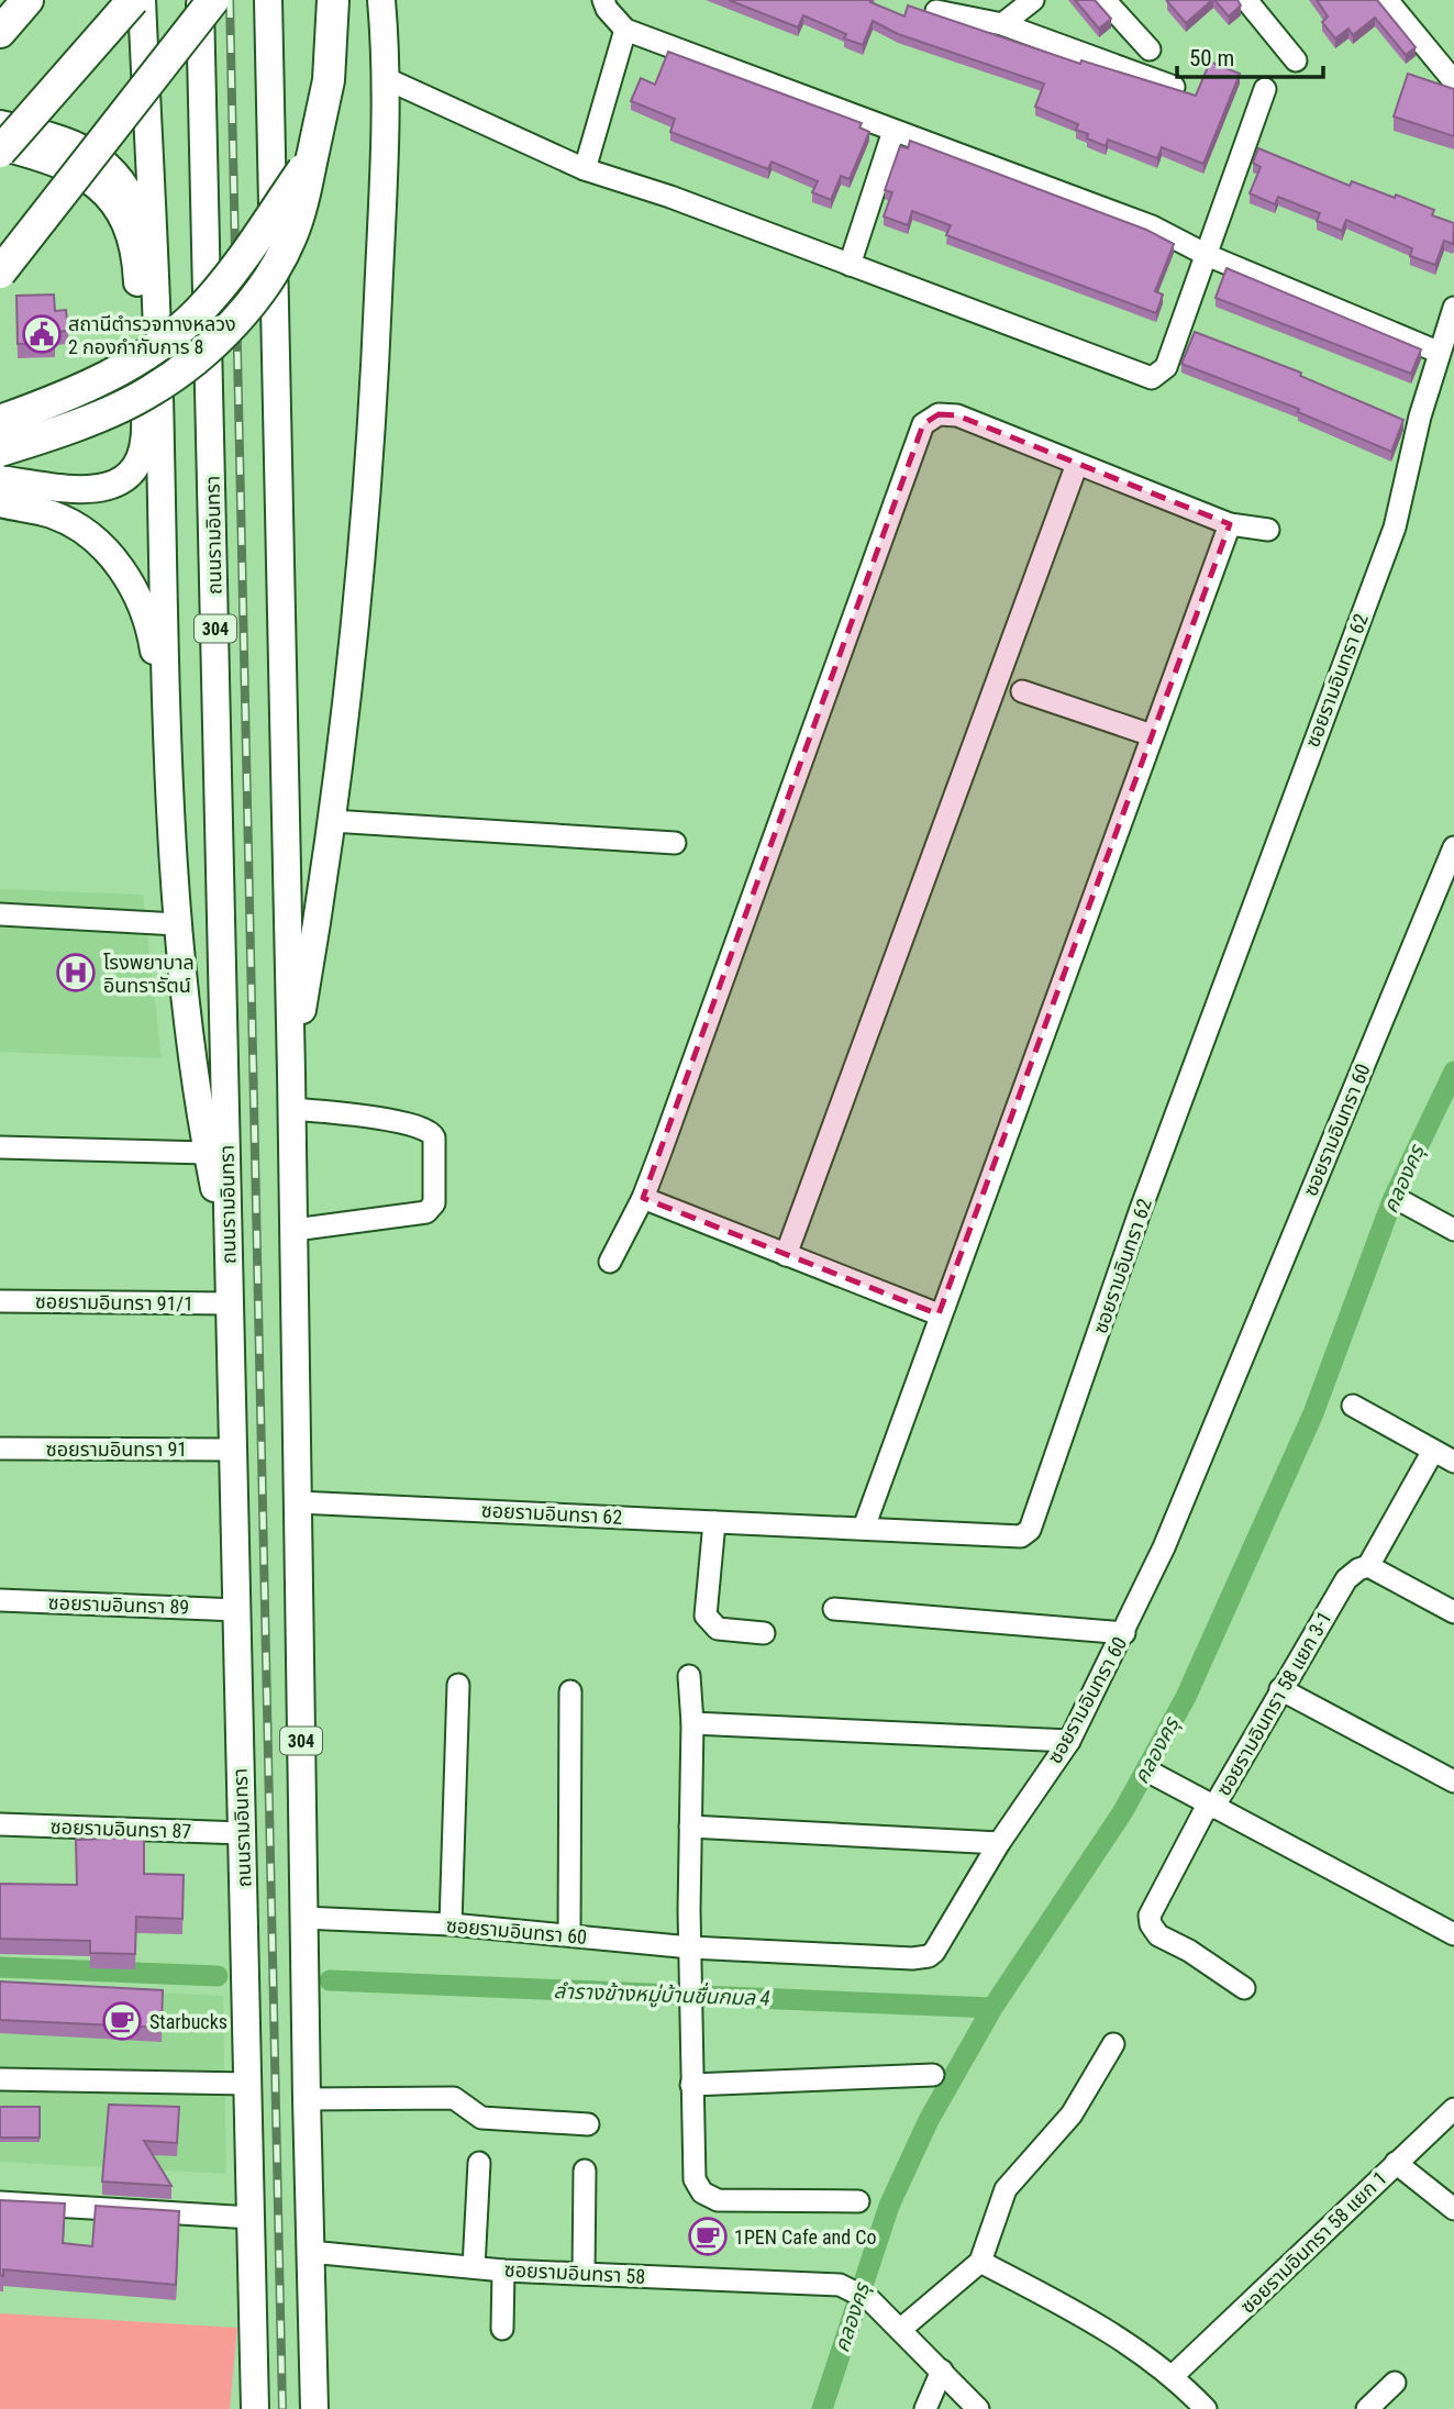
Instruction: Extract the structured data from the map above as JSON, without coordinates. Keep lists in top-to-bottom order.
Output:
{
  "streets": {
    "main road": ["ถนนรามอินทรา", "304"],
    "street": [
      "ซอยรามอินทรา 62",
      "ซอยรามอินทรา 60",
      "ซอยรามอินทรา 91/1",
      "ซอยรามอินทรา 91",
      "ซอยรามอินทรา 89",
      "ซอยรามอินทรา 58 แยก 3-1",
      "ซอยรามอินทรา 87",
      "ซอยรามอินทรา 58 แยก 1",
      "ซอยรามอินทรา 58"
    ]
  },
  "crossings": [
    ["ถนนรามอินทรา", "ซอยรามอินทรา 91/1"],
    ["ถนนรามอินทรา", "ซอยรามอินทรา 91"],
    ["ถนนรามอินทรา", "ซอยรามอินทรา 89"],
    ["ถนนรามอินทรา", "ซอยรามอินทรา 87"],
    ["304", "ซอยรามอินทรา 62"],
    ["304", "ซอยรามอินทรา 60"],
    ["304", "ซอยรามอินทรา 58"]
  ],
  "water": ["คลองครุ", "ลำรางข้างหมู่บ้านชื่นกมล 4"],
  "places": {
    "public building": ["สถานีตำรวจทางหลวง 2 กองกำกับการ 8"],
    "hospital": ["โรงพยาบาล อินทรารัตน์"],
    "cafe": ["Starbucks", "1PEN Cafe and Co"]
  },
  "scale_bar": "50 m"
}
